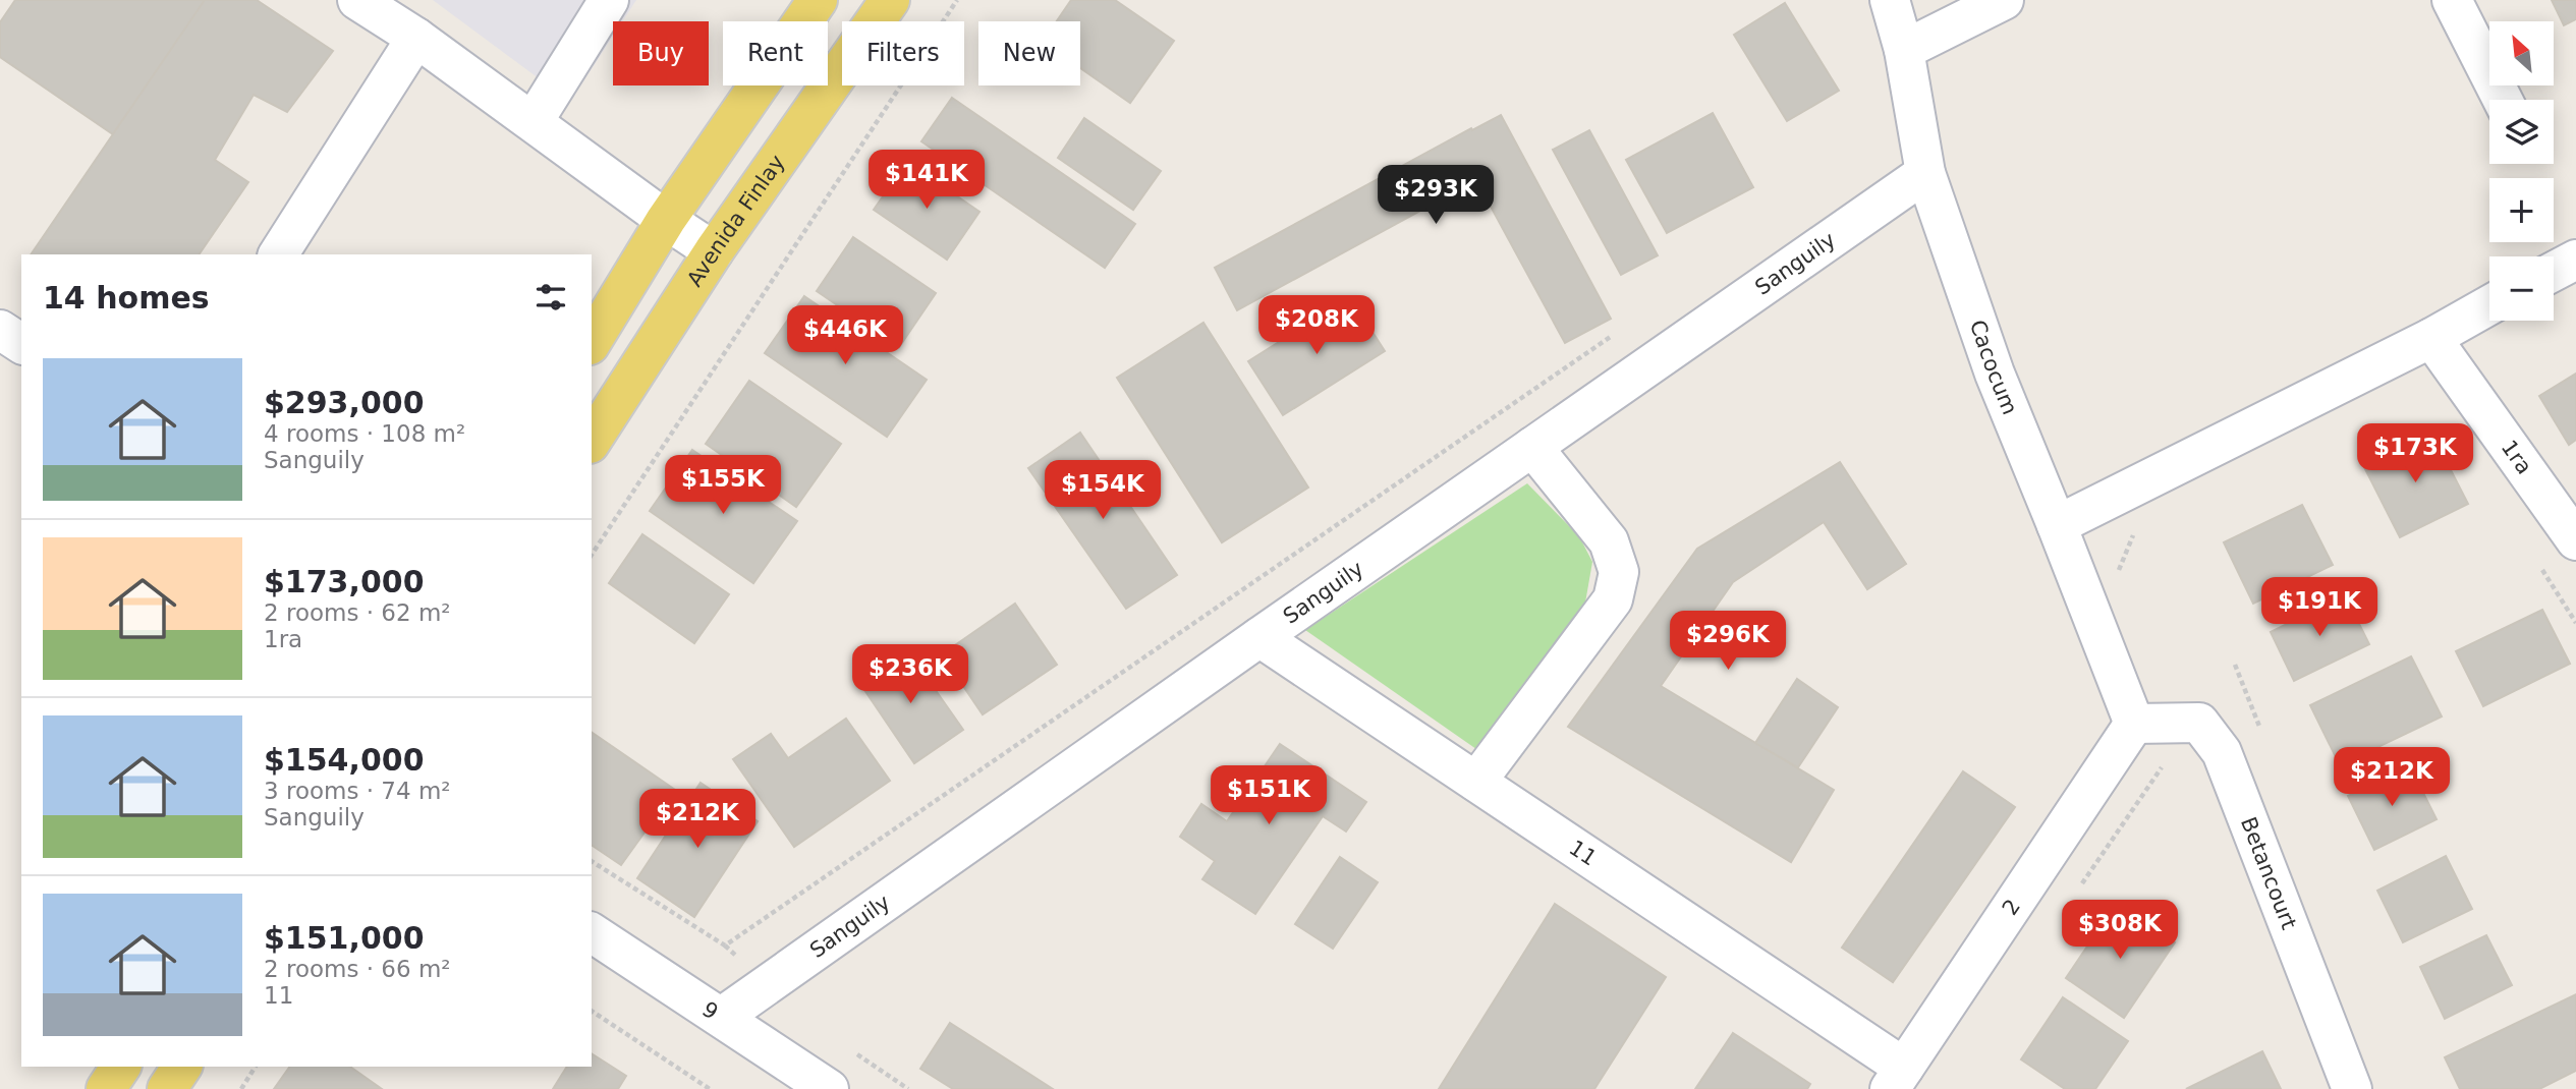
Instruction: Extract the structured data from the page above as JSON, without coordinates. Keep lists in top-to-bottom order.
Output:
{
  "streets": {
    "main road": ["Avenida Finlay"],
    "street": [
      "Sanguily",
      "Cacocum",
      "1ra",
      "11",
      "Betancourt",
      "2",
      "9"
    ]
  },
  "crossings": [
    ["Sanguily", "Cacocum"],
    ["Sanguily", "11"],
    ["Sanguily", "9"],
    ["Cacocum", "Betancourt"],
    ["Cacocum", "2"],
    ["11", "2"],
    ["Betancourt", "2"]
  ],
  "north": "top left",
  "page": {
    "map_buttons": ["+", "−"],
    "chip": [
      "Buy",
      "Rent",
      "Filters",
      "New"
    ],
    "price": [
      "$141K",
      "$293K",
      "$208K",
      "$446K",
      "$173K",
      "$155K",
      "$154K",
      "$191K",
      "$296K",
      "$236K",
      "$212K",
      "$151K",
      "$212K",
      "$308K"
    ],
    "heading": "14 homes",
    "list": [
      {
        "name": "$293,000",
        "note": "4 rooms · 108 m² · Sanguily"
      },
      {
        "name": "$173,000",
        "note": "2 rooms · 62 m² · 1ra"
      },
      {
        "name": "$154,000",
        "note": "3 rooms · 74 m² · Sanguily"
      },
      {
        "name": "$151,000",
        "note": "2 rooms · 66 m² · 11"
      }
    ]
  }
}
